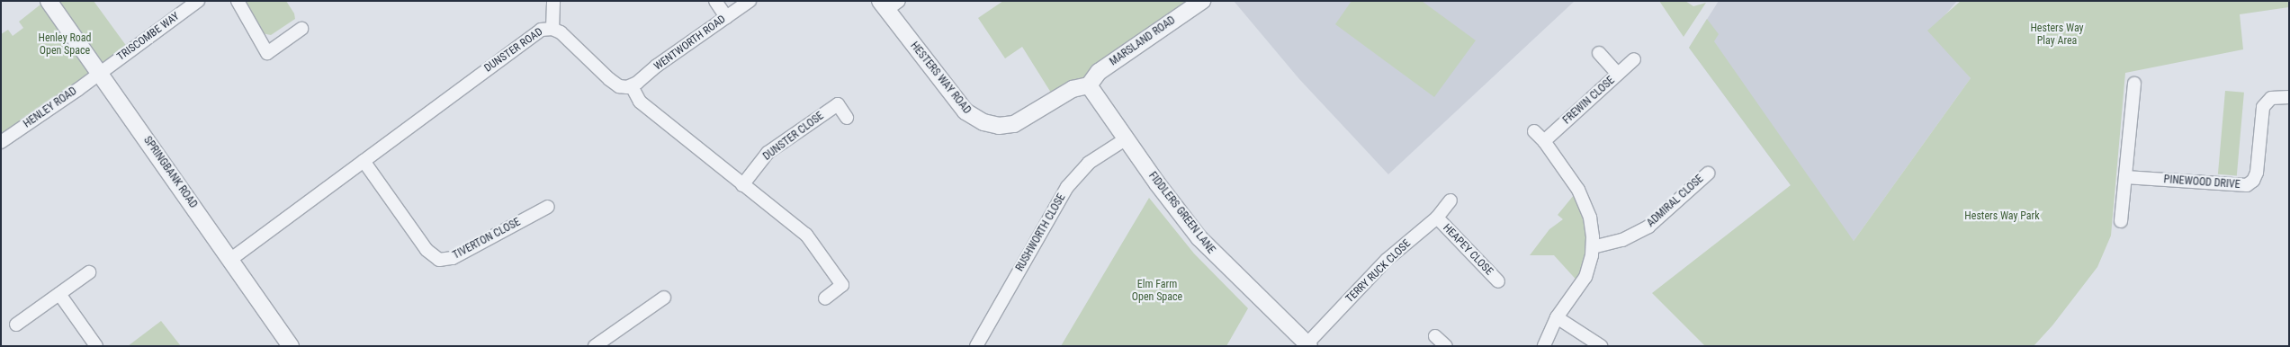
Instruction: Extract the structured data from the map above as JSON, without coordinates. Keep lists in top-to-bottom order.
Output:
{
  "streets": {
    "street": [
      "TRISCOMBE WAY",
      "MARSLAND ROAD",
      "WENTWORTH ROAD",
      "DUNSTER ROAD",
      "HESTERS WAY ROAD",
      "FREWIN CLOSE",
      "HENLEY ROAD",
      "DUNSTER CLOSE",
      "SPRINGBANK ROAD",
      "PINEWOOD DRIVE",
      "ADMIRAL CLOSE",
      "FIDDLERS GREEN LANE",
      "RUSHWORTH CLOSE",
      "TIVERTON CLOSE",
      "HEAPEY CLOSE",
      "TERRY RUCK CLOSE"
    ]
  },
  "crossings": [
    ["TRISCOMBE WAY", "HENLEY ROAD"],
    ["TRISCOMBE WAY", "SPRINGBANK ROAD"],
    ["MARSLAND ROAD", "HESTERS WAY ROAD"],
    ["MARSLAND ROAD", "FIDDLERS GREEN LANE"],
    ["WENTWORTH ROAD", "DUNSTER ROAD"],
    ["DUNSTER ROAD", "SPRINGBANK ROAD"],
    ["DUNSTER ROAD", "TIVERTON CLOSE"],
    ["HESTERS WAY ROAD", "FIDDLERS GREEN LANE"],
    ["HENLEY ROAD", "SPRINGBANK ROAD"],
    ["FIDDLERS GREEN LANE", "RUSHWORTH CLOSE"],
    ["FIDDLERS GREEN LANE", "TERRY RUCK CLOSE"],
    ["HEAPEY CLOSE", "TERRY RUCK CLOSE"]
  ],
  "parks": [
    "Hesters Way Play Area",
    "Henley Road Open Space",
    "Hesters Way Park",
    "Elm Farm Open Space"
  ]
}
